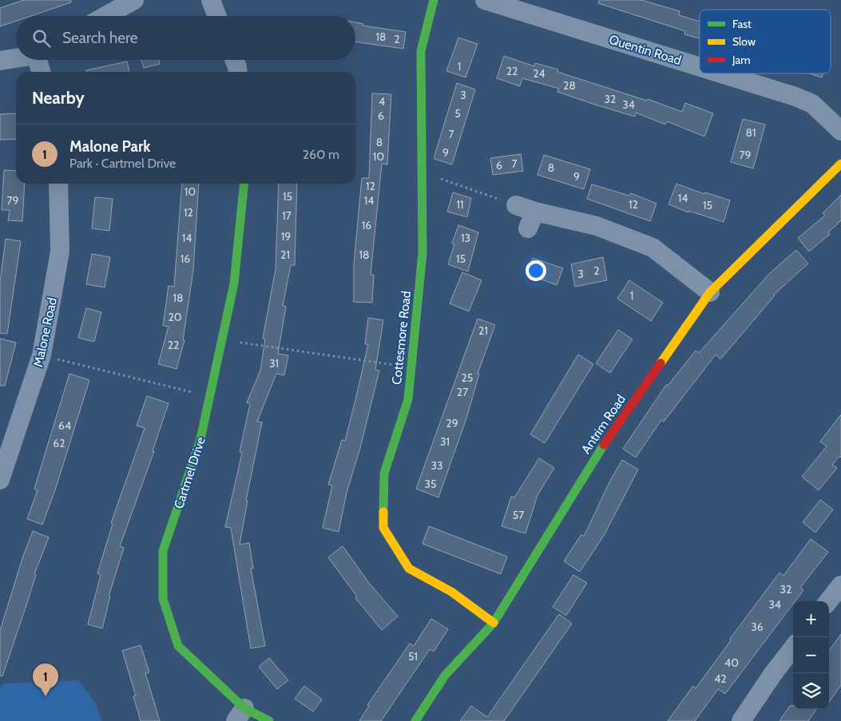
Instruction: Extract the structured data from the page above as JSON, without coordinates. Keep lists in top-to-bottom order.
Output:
{
  "streets": {
    "street": [
      "Quentin Road",
      "Malone Road",
      "Cottesmore Road",
      "Antrim Road",
      "Cartmel Drive"
    ]
  },
  "crossings": [
    ["Cottesmore Road", "Antrim Road"]
  ],
  "house_numbers": [
    "18",
    "2",
    "1",
    "22",
    "24",
    "28",
    "3",
    "32",
    "4",
    "34",
    "5",
    "6",
    "81",
    "7",
    "8",
    "9",
    "79",
    "10",
    "7",
    "6",
    "8",
    "9",
    "12",
    "10",
    "15",
    "14",
    "79",
    "14",
    "11",
    "12",
    "15",
    "12",
    "17",
    "16",
    "19",
    "14",
    "13",
    "21",
    "18",
    "16",
    "15",
    "2",
    "3",
    "1",
    "18",
    "20",
    "21",
    "22",
    "31",
    "25",
    "27",
    "29",
    "64",
    "31",
    "62",
    "33",
    "35",
    "57",
    "32",
    "34",
    "36",
    "51",
    "40",
    "42"
  ],
  "legend": ["Fast", "Slow", "Jam"],
  "page": {
    "search": "Search here",
    "heading": "Nearby",
    "list": [
      {
        "mark": "1",
        "name": "Malone Park",
        "note": "Park · Cartmel Drive",
        "value": "260 m"
      }
    ],
    "map_buttons": ["+", "−"],
    "pins": "1"
  }
}
